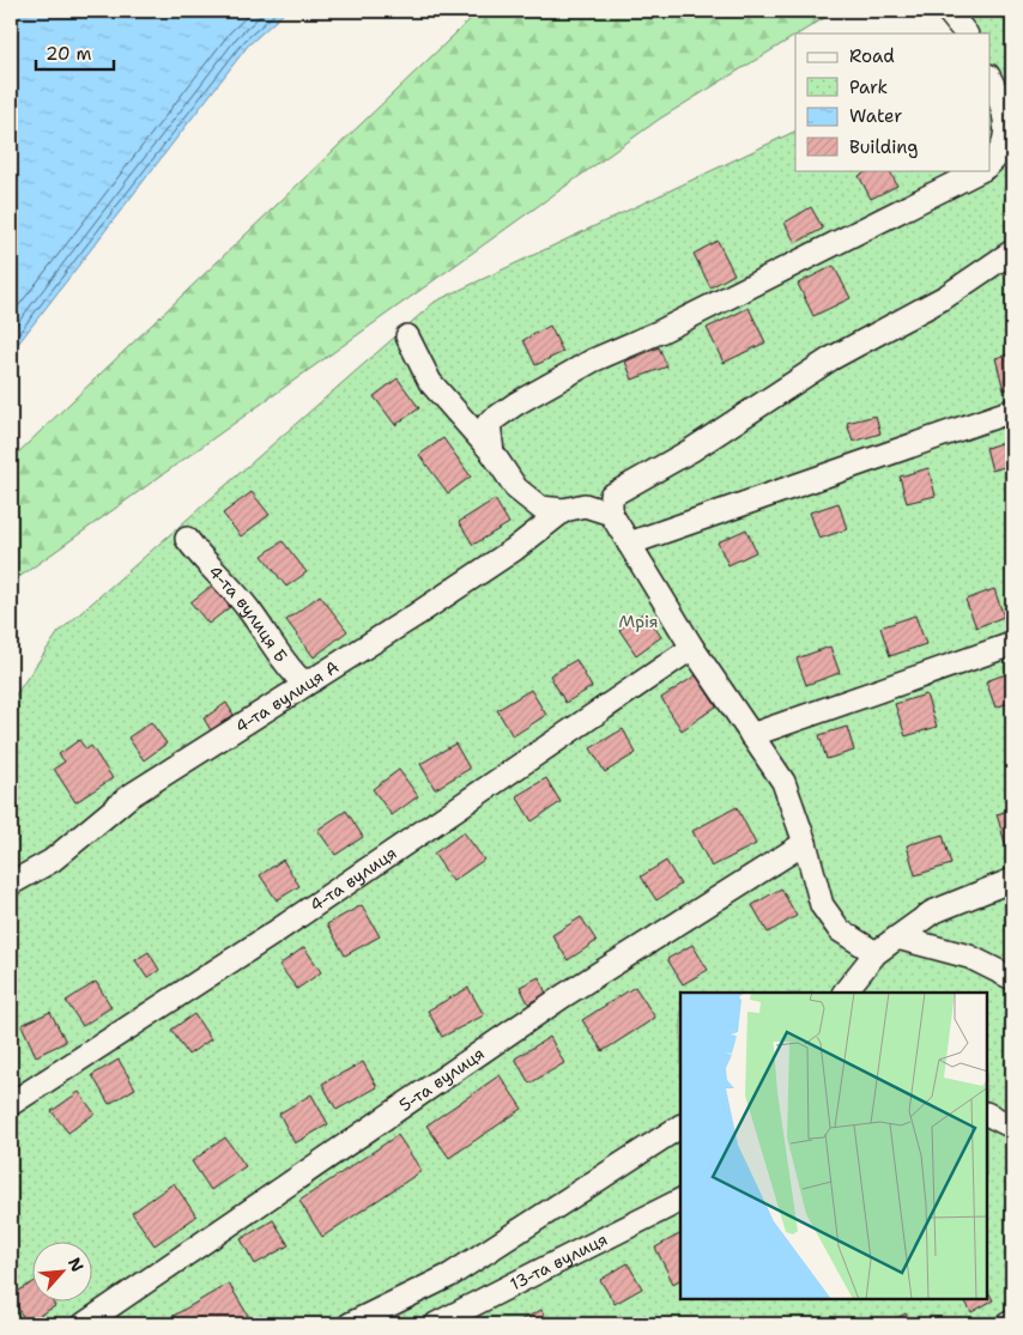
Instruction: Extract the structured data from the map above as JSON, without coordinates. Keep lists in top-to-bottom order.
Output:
{
  "streets": {
    "street": [
      "4-та вулиця Б",
      "4-та вулиця А",
      "4-та вулиця",
      "5-та вулиця",
      "13-та вулиця"
    ]
  },
  "crossings": [
    ["4-та вулиця Б", "4-та вулиця А"]
  ],
  "parks": ["Мрія"],
  "legend": [
    "Road",
    "Park",
    "Water",
    "Building"
  ],
  "scale_bar": "20 m",
  "north": "top right"
}
